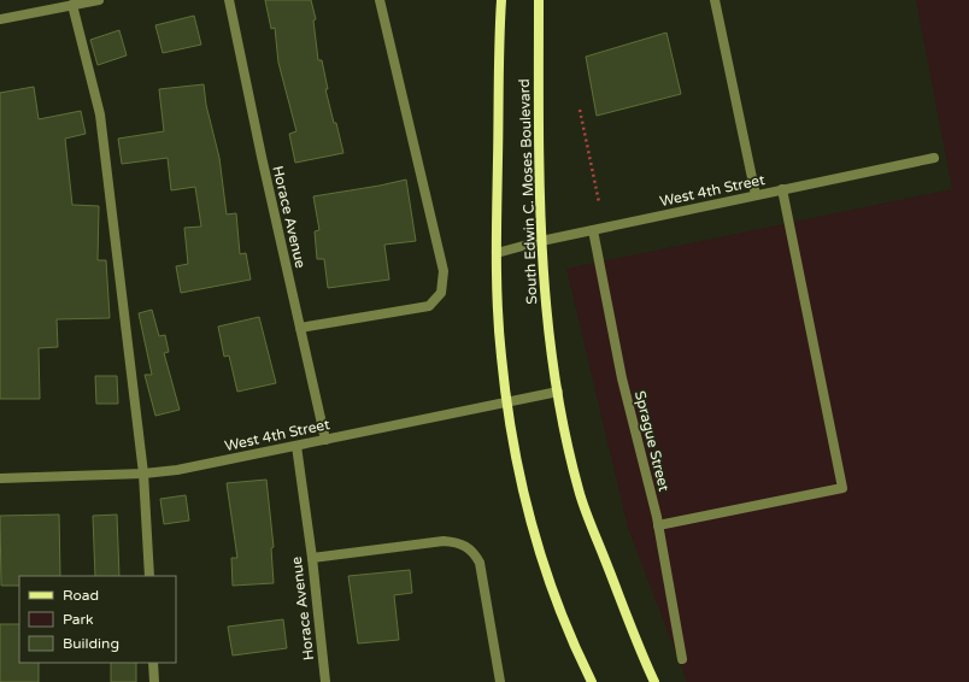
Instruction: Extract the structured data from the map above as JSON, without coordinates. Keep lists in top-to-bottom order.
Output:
{
  "streets": {
    "main road": ["South Edwin C. Moses Boulevard"],
    "street": ["West 4th Street", "Horace Avenue", "Sprague Street"]
  },
  "crossings": [
    ["West 4th Street", "South Edwin C. Moses Boulevard"],
    ["West 4th Street", "Horace Avenue"],
    ["West 4th Street", "Sprague Street"]
  ],
  "legend": ["Road", "Park", "Building"]
}
